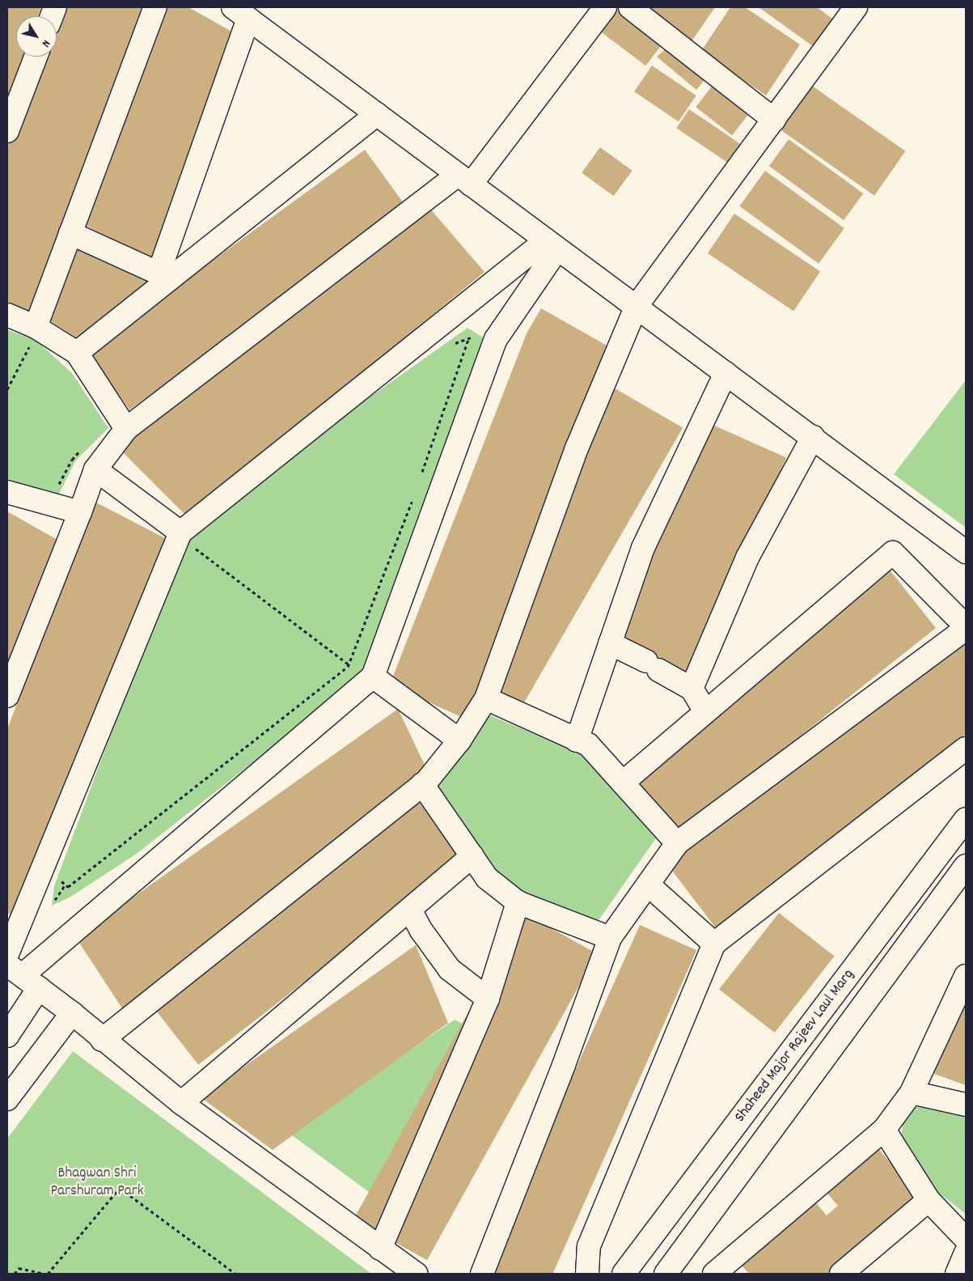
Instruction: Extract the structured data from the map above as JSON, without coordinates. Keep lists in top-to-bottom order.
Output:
{
  "streets": {
    "street": ["Shaheed Major Rajeev Laul Marg"]
  },
  "parks": ["Bhagwan Shri Parshuram Park"],
  "north": "bottom right"
}
